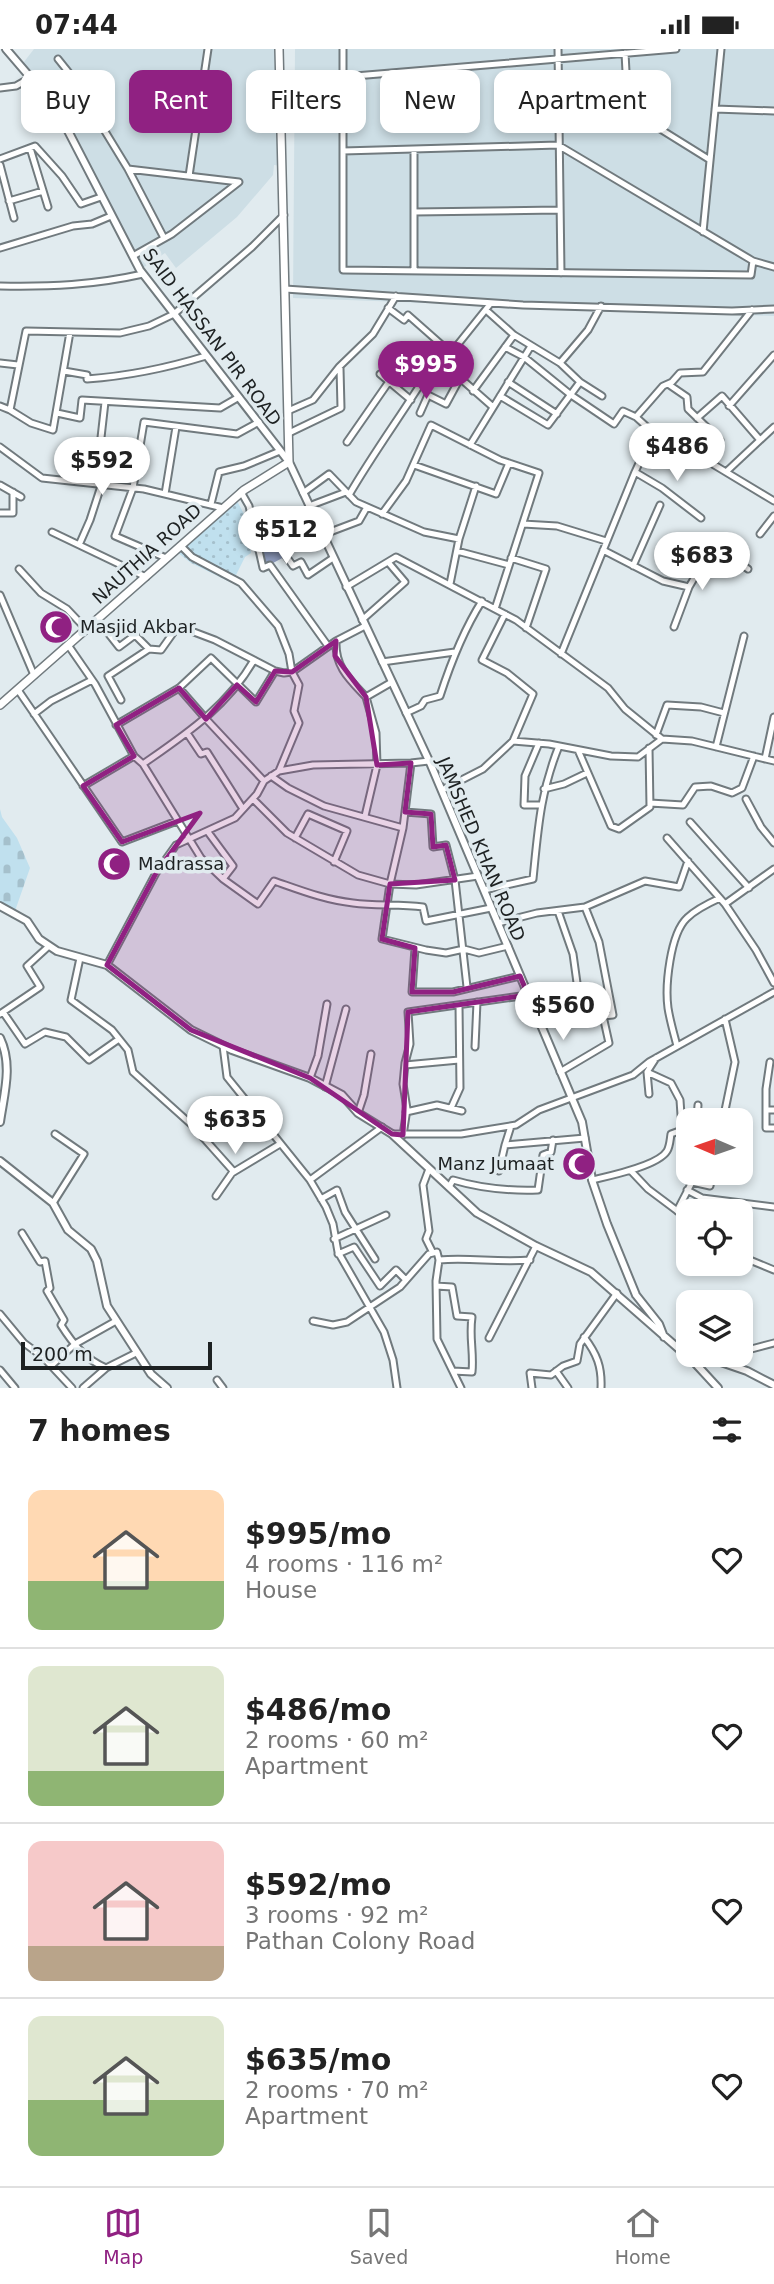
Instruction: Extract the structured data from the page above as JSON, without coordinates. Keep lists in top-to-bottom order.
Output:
{
  "streets": {
    "main road": ["NAUTHIA ROAD"],
    "street": ["SAID HASSAN PIR ROAD", "JAMSHED KHAN ROAD"]
  },
  "crossings": [
    ["SAID HASSAN PIR ROAD", "NAUTHIA ROAD"],
    ["SAID HASSAN PIR ROAD", "JAMSHED KHAN ROAD"],
    ["NAUTHIA ROAD", "JAMSHED KHAN ROAD"]
  ],
  "places": {
    "mosque": ["Masjid Akbar", "Madrassa", "Manz Jumaat"]
  },
  "scale_bar": "200 m",
  "north": "left",
  "page": {
    "status": "07:44",
    "chip": [
      "Buy",
      "Rent",
      "Filters",
      "New",
      "Apartment"
    ],
    "price": [
      "$995",
      "$486",
      "$592",
      "$512",
      "$683",
      "$560",
      "$635"
    ],
    "scale": "200 m",
    "heading": "7 homes",
    "list": [
      {
        "name": "$995/mo",
        "note": "4 rooms · 116 m² · House"
      },
      {
        "name": "$486/mo",
        "note": "2 rooms · 60 m² · Apartment"
      },
      {
        "name": "$592/mo",
        "note": "3 rooms · 92 m² · Pathan Colony Road"
      },
      {
        "name": "$635/mo",
        "note": "2 rooms · 70 m² · Apartment"
      }
    ],
    "tabs": ["Map", "Saved", "Home"]
  }
}
